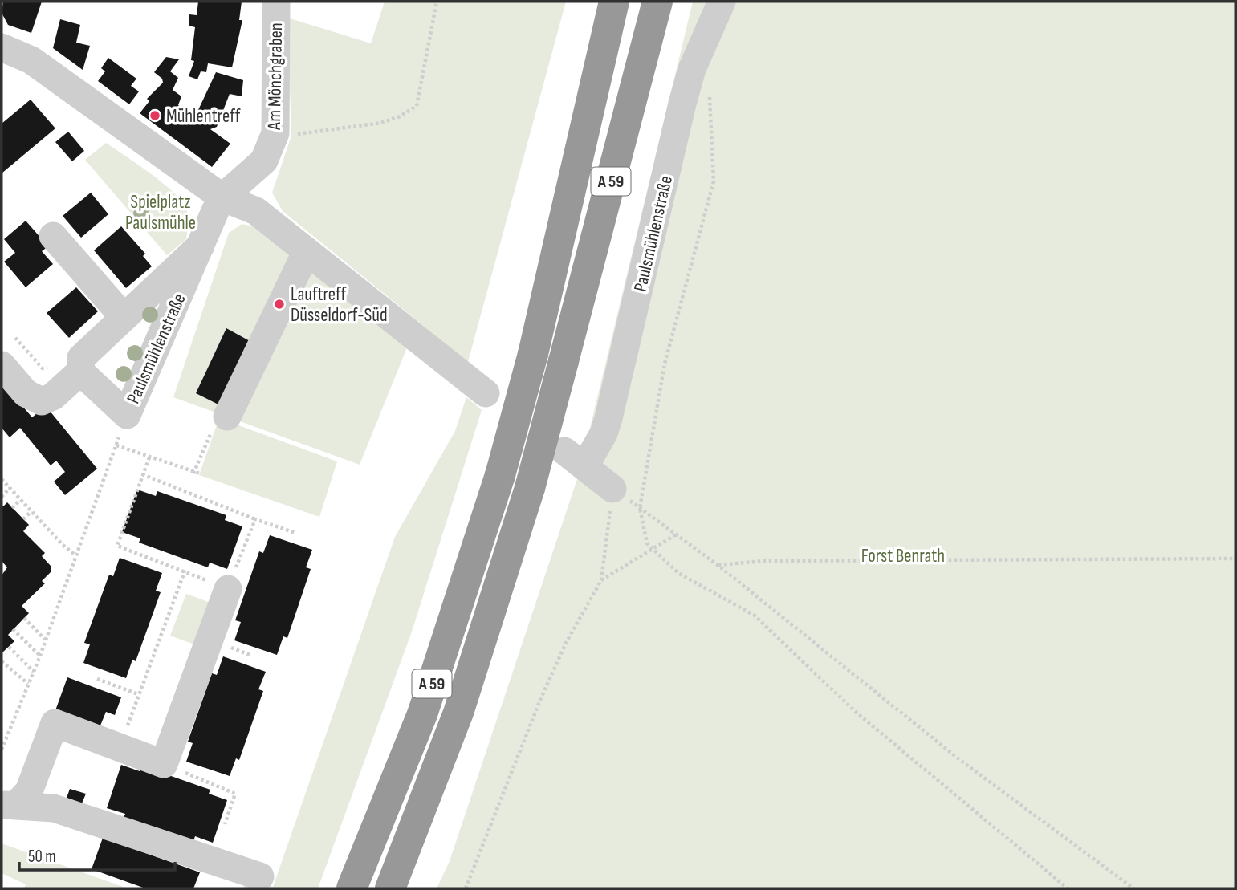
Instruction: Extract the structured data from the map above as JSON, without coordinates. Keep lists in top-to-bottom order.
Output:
{
  "streets": {
    "highway": ["A 59"],
    "street": ["Am Mönchgraben", "Paulsmühlenstraße"]
  },
  "crossings": [
    ["Am Mönchgraben", "Paulsmühlenstraße"]
  ],
  "parks": ["Spielplatz Paulsmühle", "Forst Benrath"],
  "places": ["Mühlentreff", "Lauftreff Düsseldorf-Süd"],
  "scale_bar": "50 m"
}
